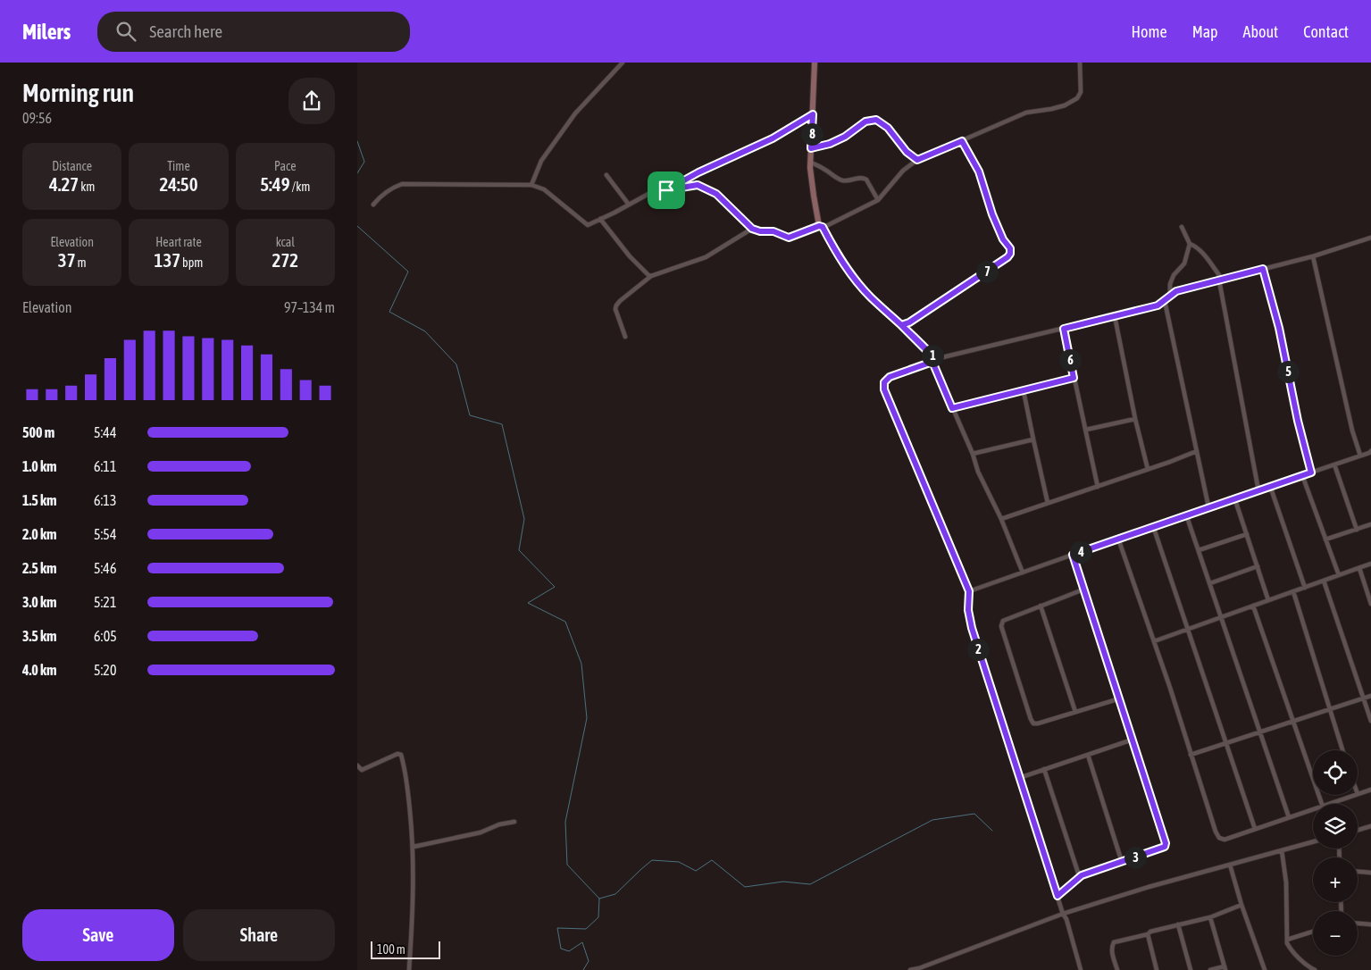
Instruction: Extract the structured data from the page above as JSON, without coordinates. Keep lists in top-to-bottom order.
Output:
{
  "scale_bar": "100 m",
  "page": {
    "header": "Milers",
    "search": "Search here",
    "nav": [
      "Home",
      "Map",
      "About",
      "Contact"
    ],
    "heading": ["Morning run", "09:56"],
    "pins": [
      "8",
      "7",
      "1",
      "6",
      "5",
      "4",
      "2",
      "3"
    ],
    "stats": [
      ["Distance", "4.27 km"],
      ["Time", "24:50"],
      ["Pace", "5:49 /km"],
      ["Elevation", "37 m"],
      ["Heart rate", "137 bpm"],
      ["kcal", "272"]
    ],
    "chart": ["Elevation", "97–134 m"],
    "list": [
      {
        "name": "500 m",
        "note": "5:44"
      },
      {
        "name": "1.0 km",
        "note": "6:11"
      },
      {
        "name": "1.5 km",
        "note": "6:13"
      },
      {
        "name": "2.0 km",
        "note": "5:54"
      },
      {
        "name": "2.5 km",
        "note": "5:46"
      },
      {
        "name": "3.0 km",
        "note": "5:21"
      },
      {
        "name": "3.5 km",
        "note": "6:05"
      },
      {
        "name": "4.0 km",
        "note": "5:20"
      }
    ],
    "map_buttons": ["+", "−"],
    "buttons": ["Save", "Share"],
    "scale": "100 m"
  }
}
